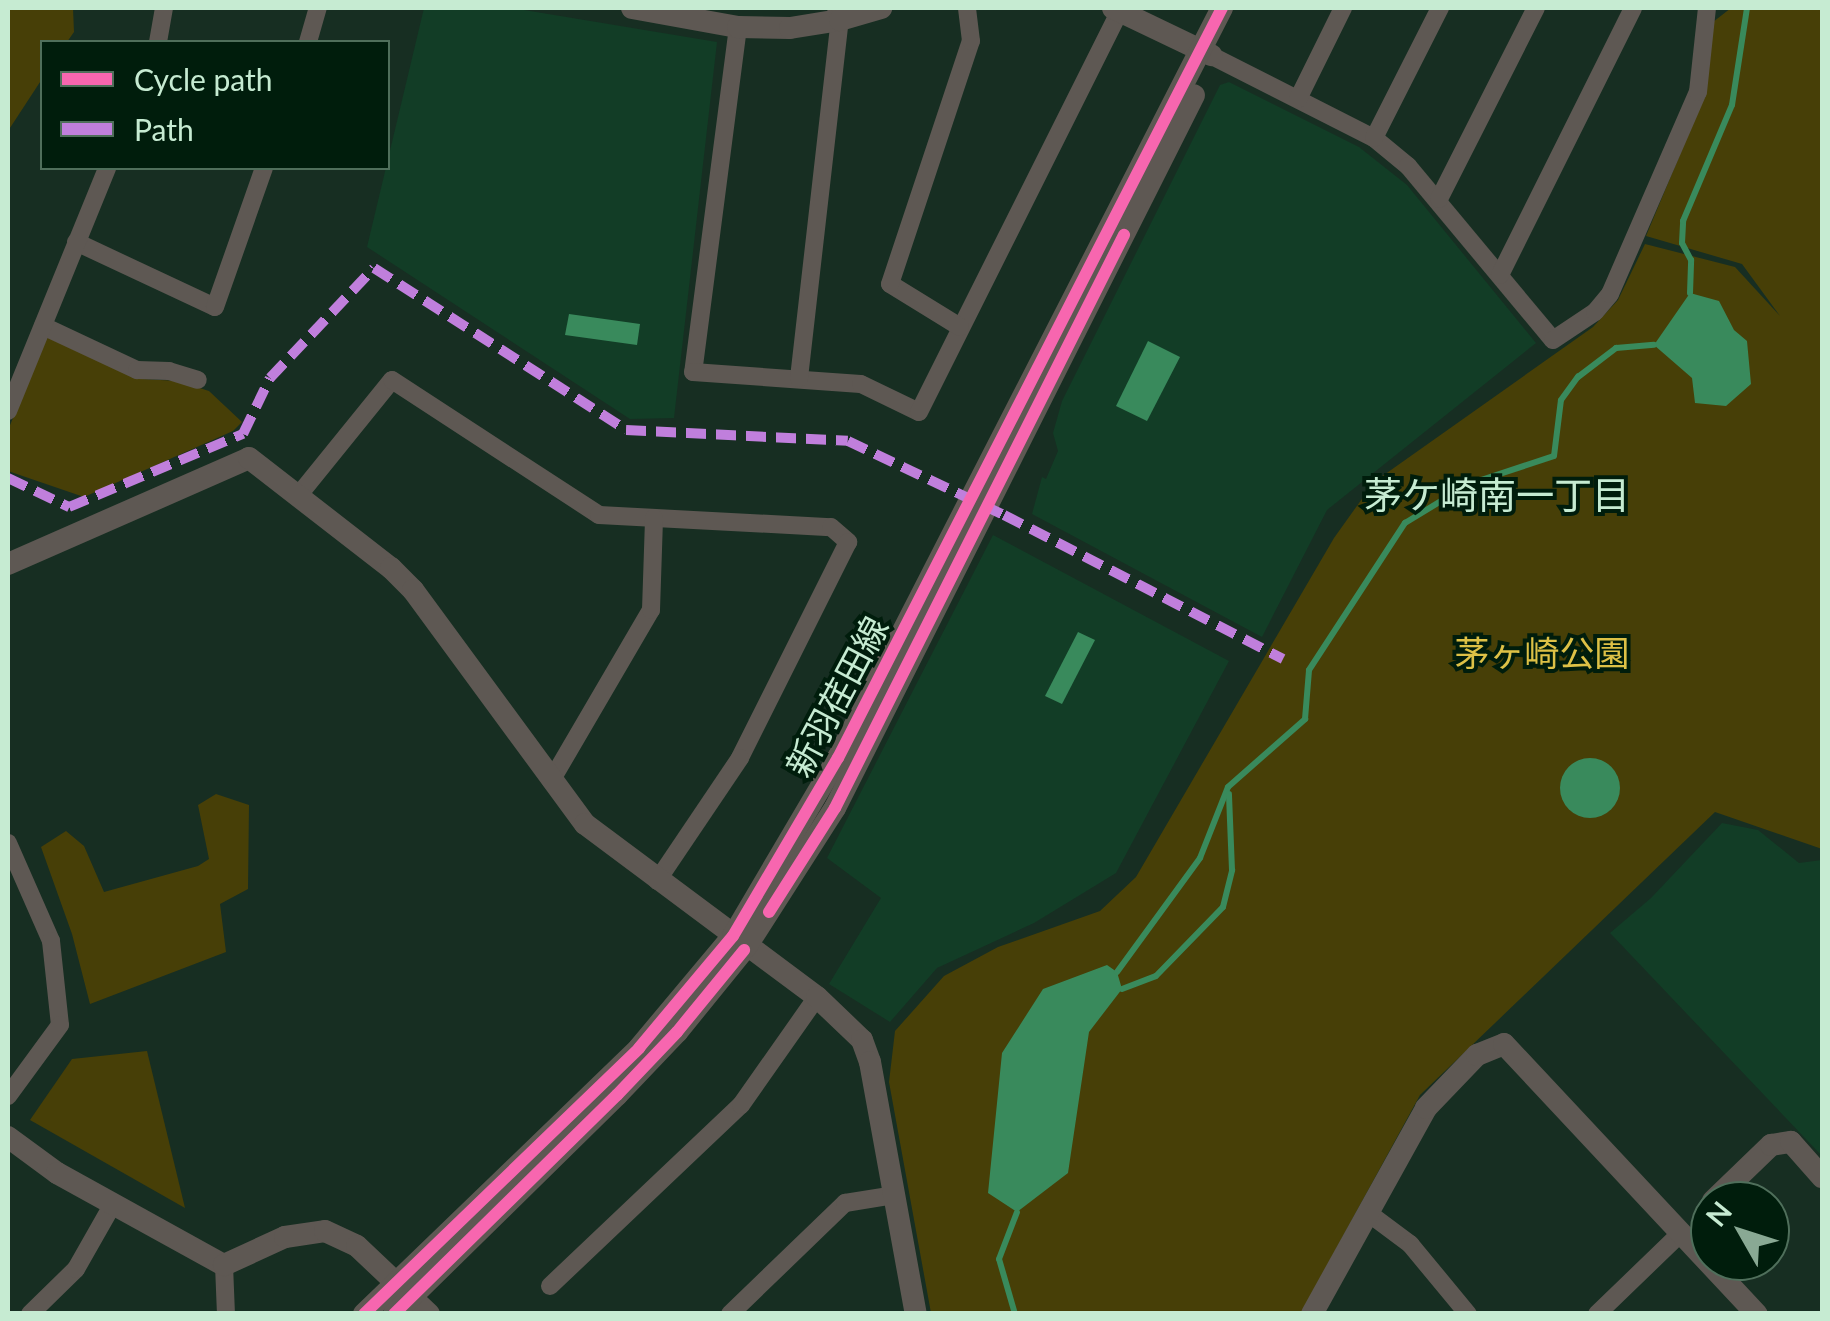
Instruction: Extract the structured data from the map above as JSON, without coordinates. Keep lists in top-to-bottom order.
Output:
{
  "streets": {
    "street": ["新羽荏田線"]
  },
  "districts": ["茅ケ崎南一丁目"],
  "parks": ["茅ヶ崎公園"],
  "legend": ["Cycle path", "Path"],
  "north": "top left"
}
